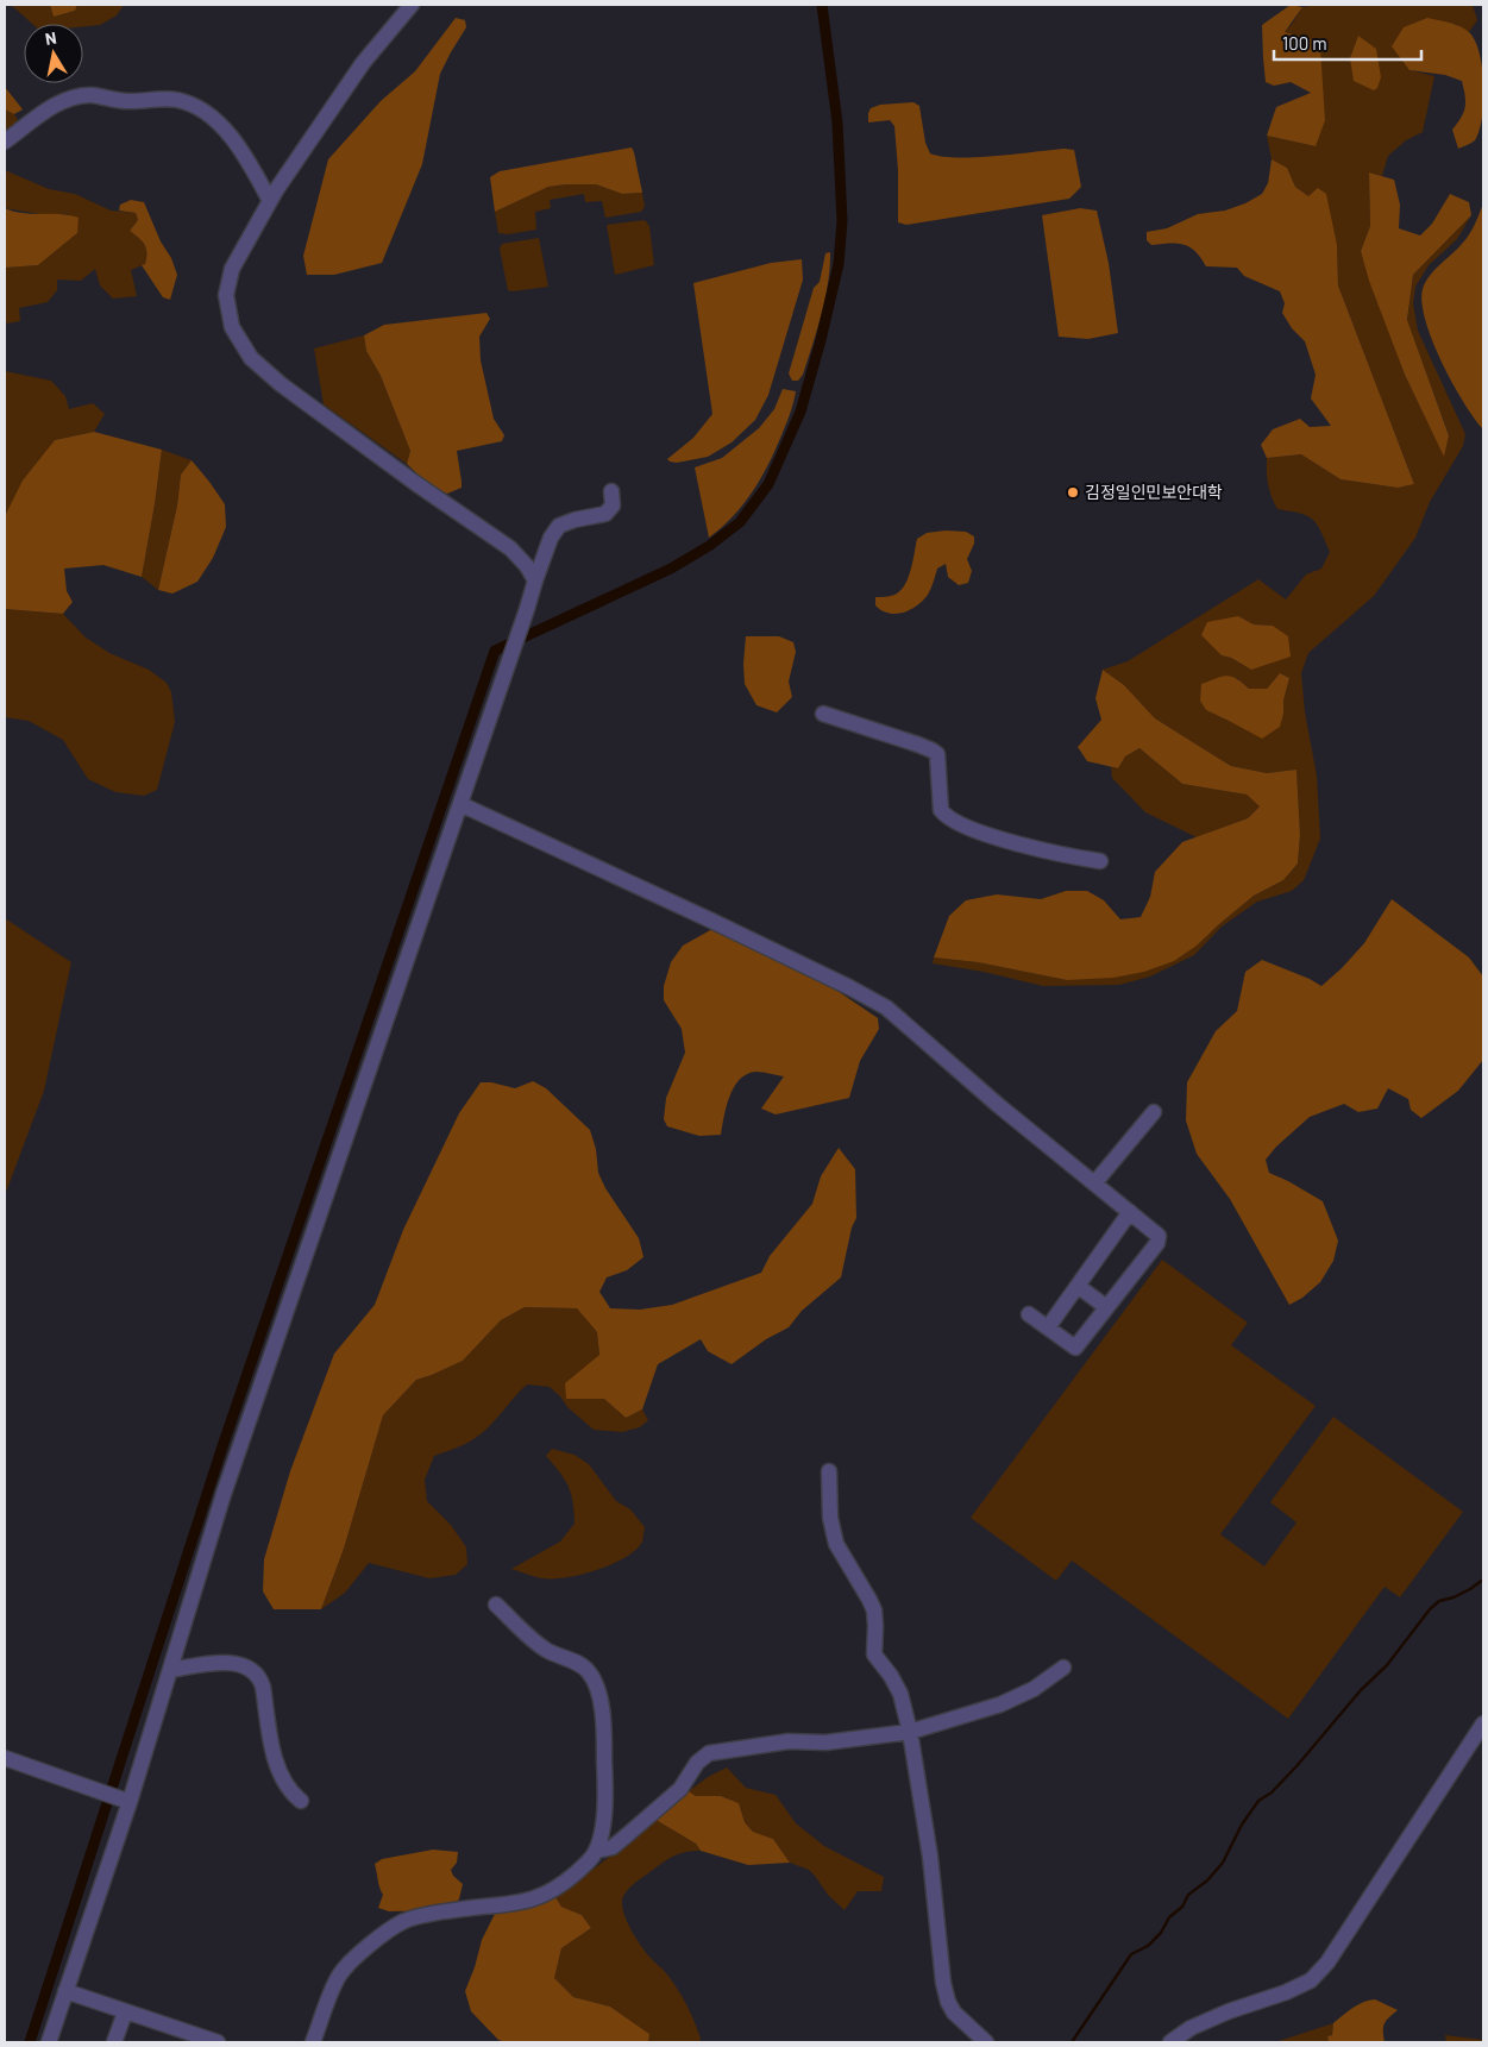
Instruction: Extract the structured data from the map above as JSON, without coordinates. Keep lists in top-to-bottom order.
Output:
{
  "places": ["김정일인민보안대학"],
  "scale_bar": "100 m",
  "north": "top"
}
